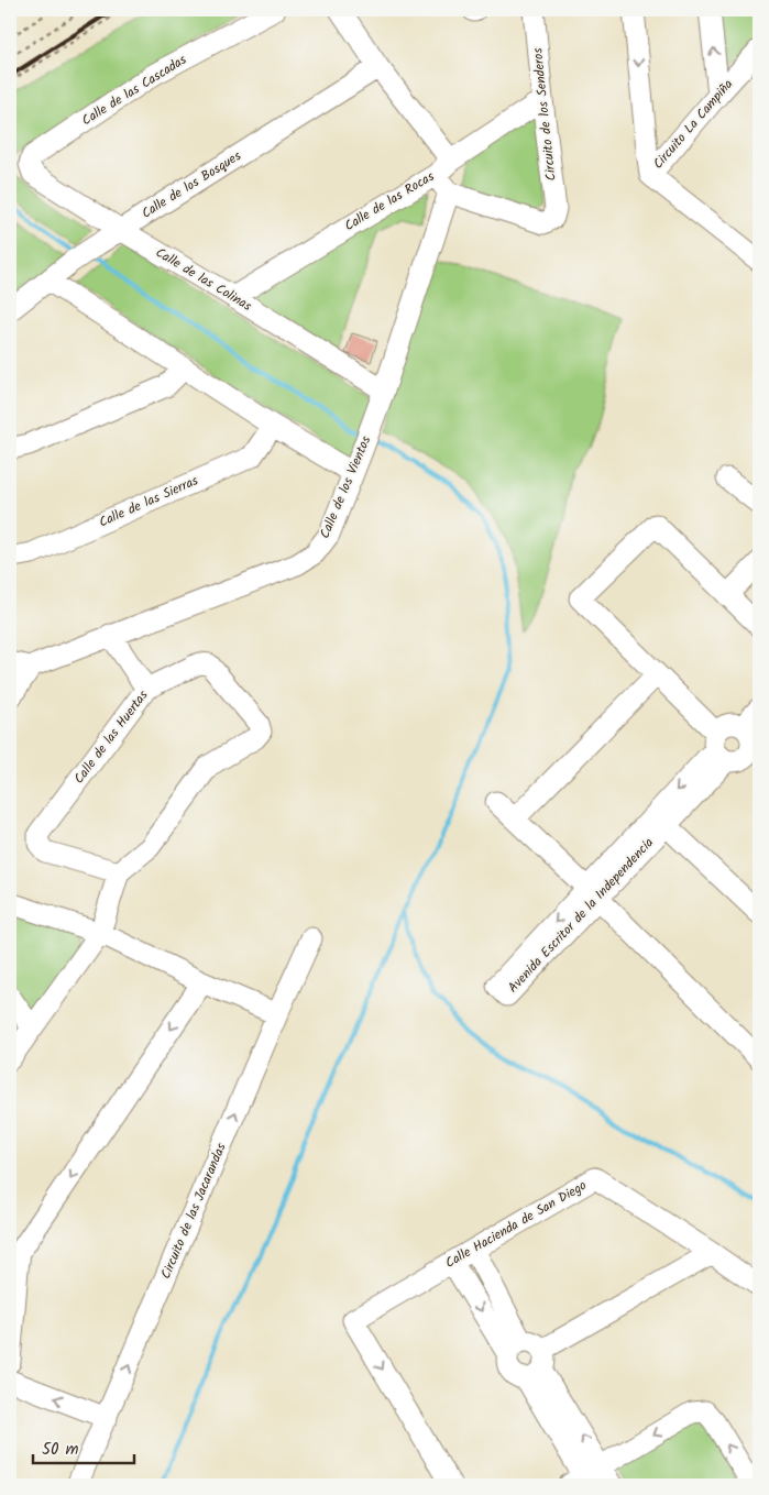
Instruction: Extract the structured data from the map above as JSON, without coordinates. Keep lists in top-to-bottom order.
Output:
{
  "streets": {
    "street": [
      "Calle de las Cascadas",
      "Circuito de los Senderos",
      "Circuito La Campiña",
      "Calle de los Bosques",
      "Calle de las Rocas",
      "Calle de las Colinas",
      "Calle de los Vientos",
      "Calle de las Sierras",
      "Calle de las Huertas",
      "Avenida Escritor de la Independencia",
      "Circuito de las Jacarandas",
      "Calle Hacienda de San Diego"
    ]
  },
  "crossings": [
    ["Calle de las Cascadas", "Calle de las Colinas"],
    ["Circuito de los Senderos", "Calle de las Rocas"],
    ["Circuito de los Senderos", "Calle de los Vientos"],
    ["Calle de los Bosques", "Calle de las Colinas"],
    ["Calle de las Rocas", "Calle de las Colinas"],
    ["Calle de las Colinas", "Calle de los Vientos"]
  ],
  "scale_bar": "50 m"
}
